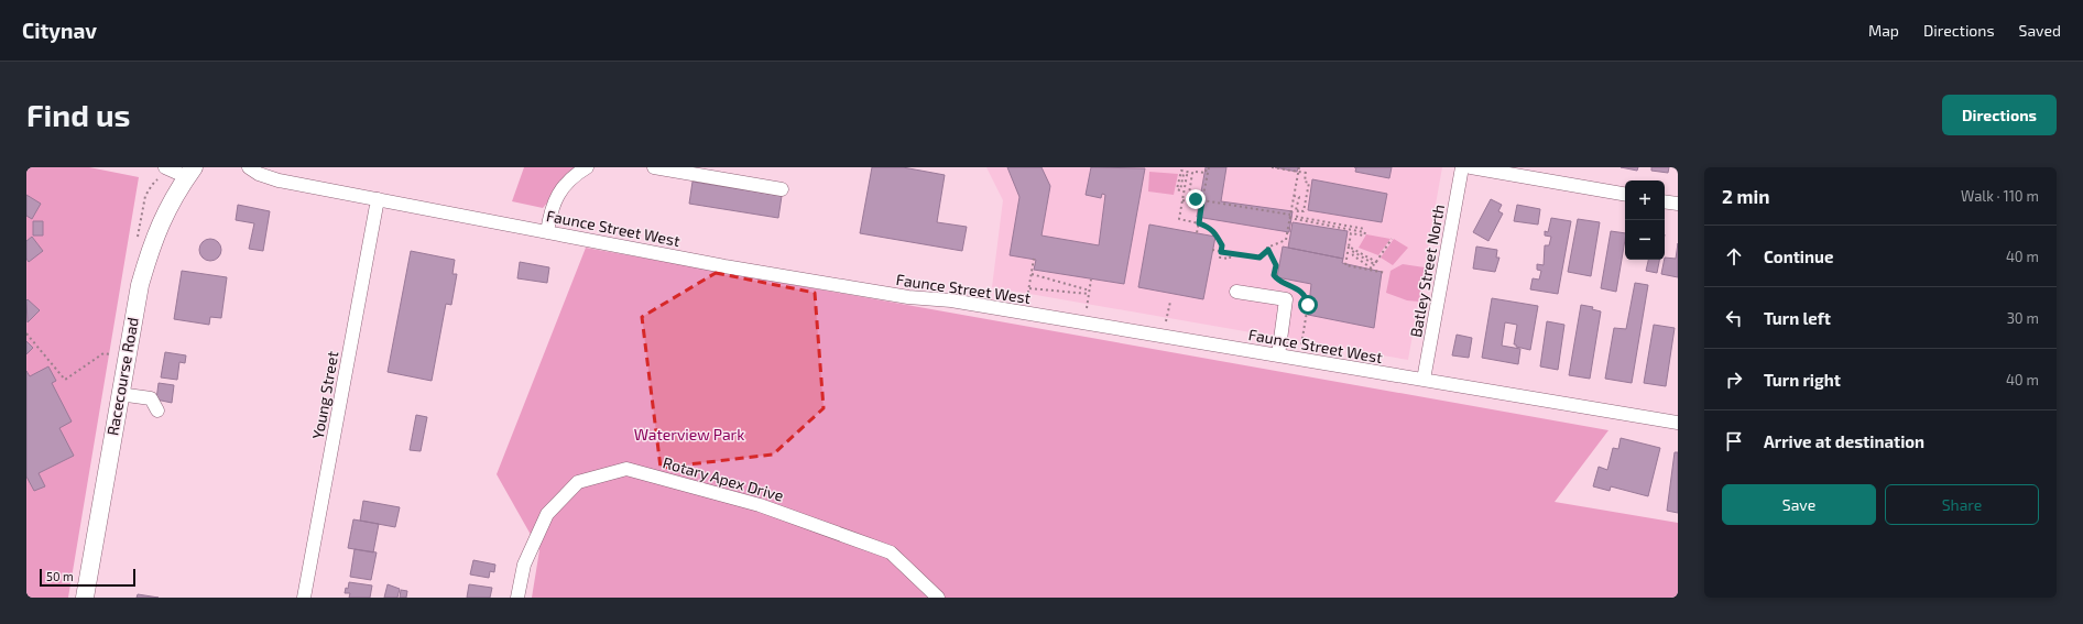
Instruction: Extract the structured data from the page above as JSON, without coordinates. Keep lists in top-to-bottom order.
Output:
{
  "streets": {
    "main road": ["Racecourse Road"],
    "street": [
      "Faunce Street West",
      "Batley Street North",
      "Young Street",
      "Rotary Apex Drive"
    ]
  },
  "crossings": [
    ["Faunce Street West", "Batley Street North"],
    ["Faunce Street West", "Young Street"]
  ],
  "parks": ["Waterview Park"],
  "scale_bar": "50 m",
  "page": {
    "header": "Citynav",
    "nav": ["Map", "Directions", "Saved"],
    "buttons": [
      "Directions",
      ["Save", "Share"]
    ],
    "title": "Find us",
    "heading": ["2 min", "Walk · 110 m"],
    "map_buttons": ["+", "−"],
    "list": [
      ["Continue", "40 m"],
      ["Turn left", "30 m"],
      ["Turn right", "40 m"],
      "Arrive at destination"
    ],
    "scale": "50 m"
  }
}
